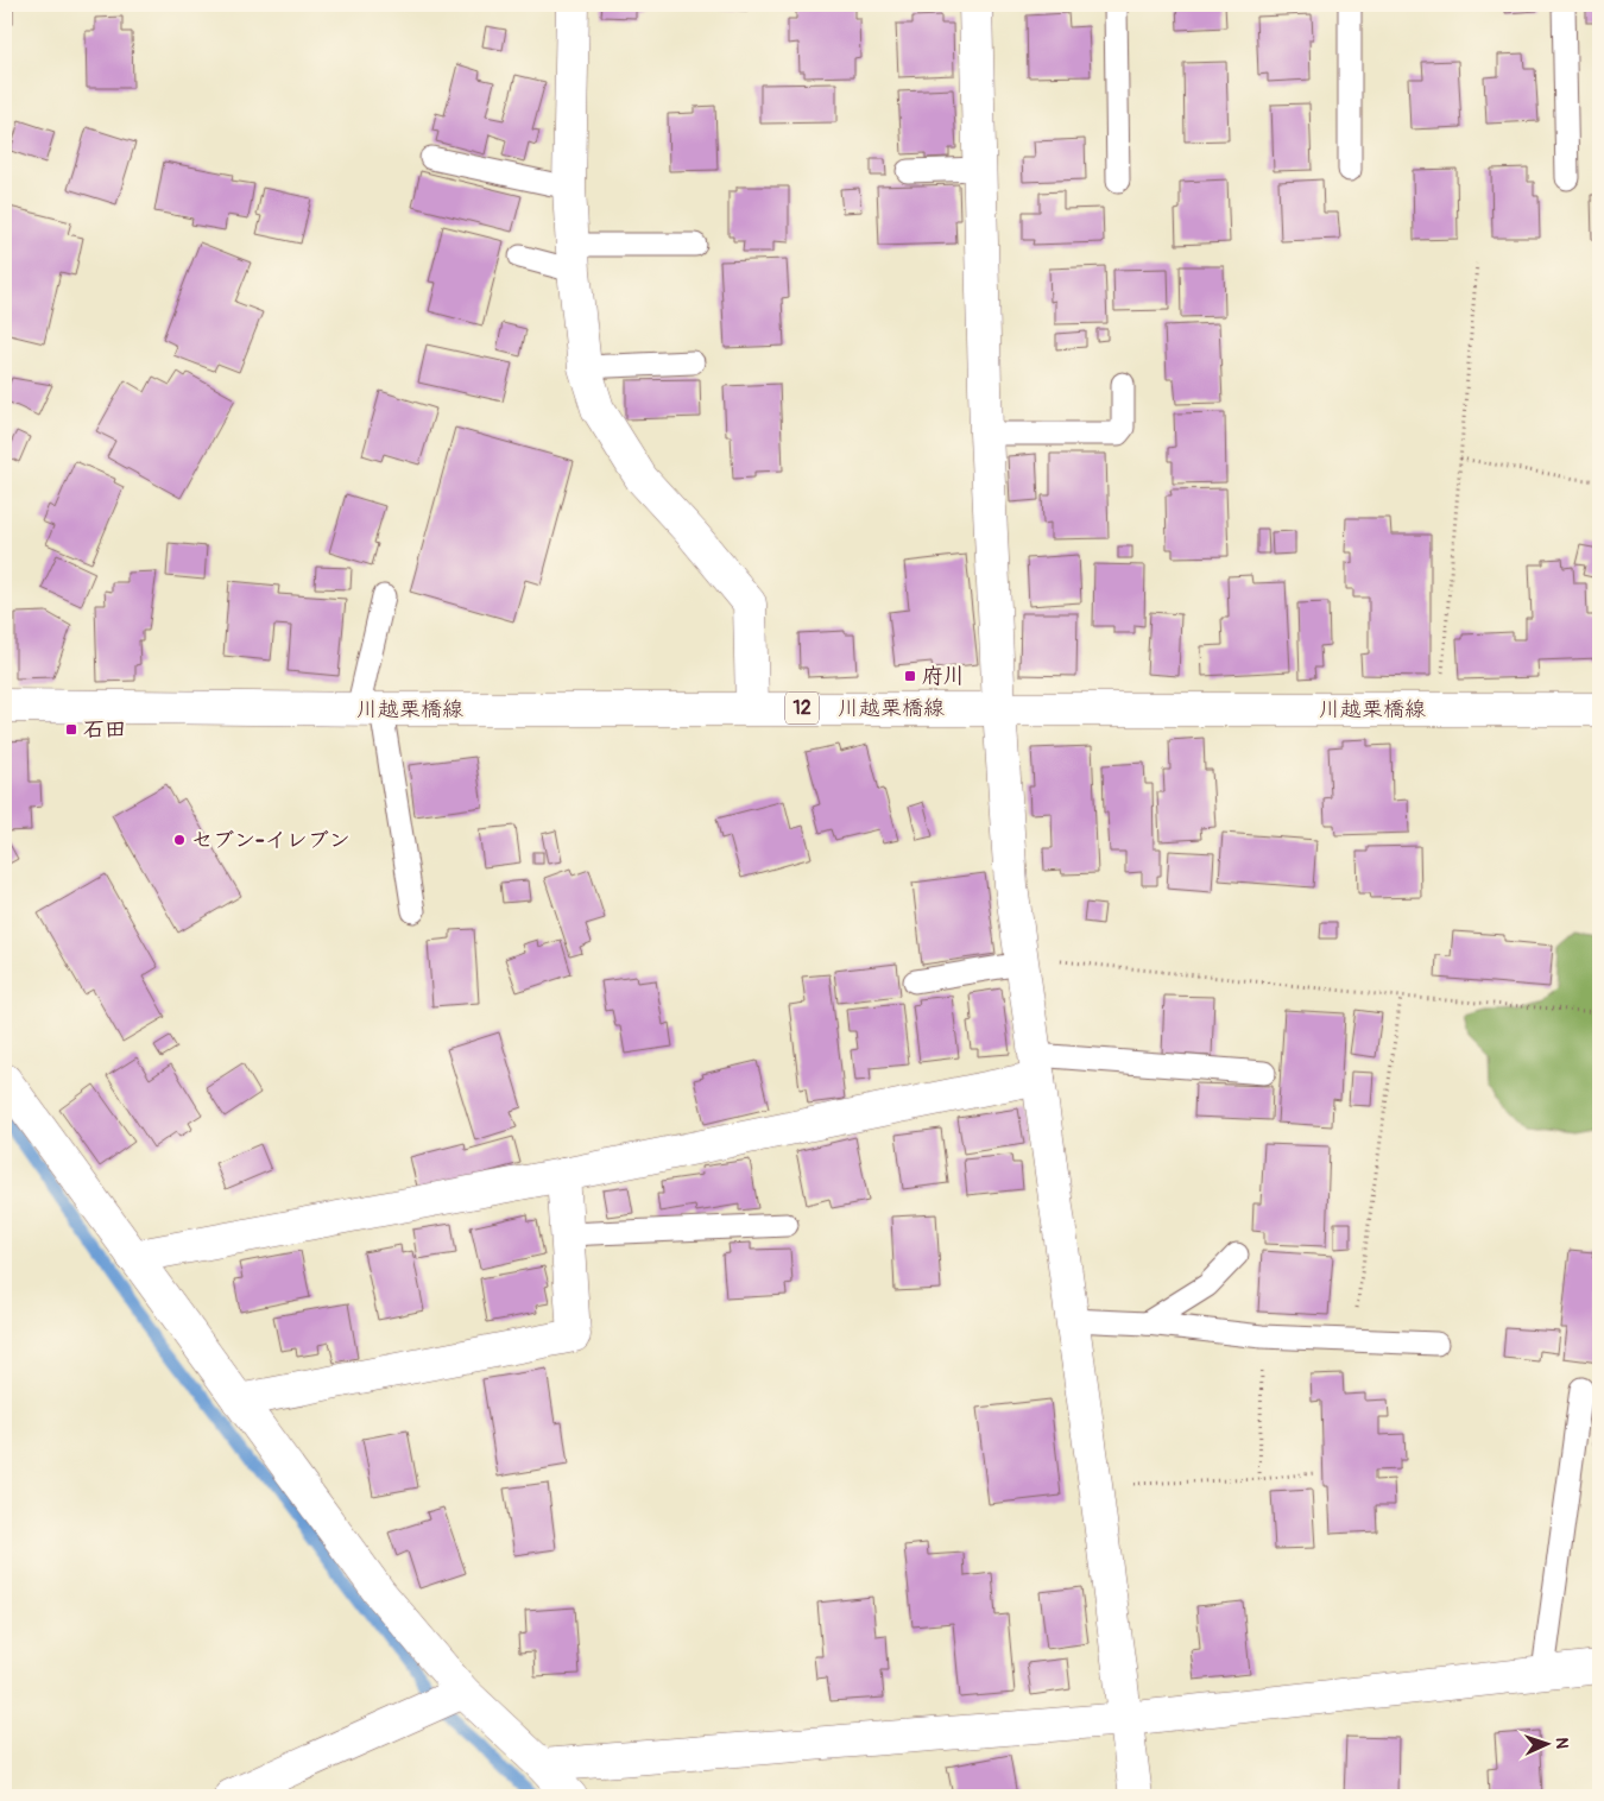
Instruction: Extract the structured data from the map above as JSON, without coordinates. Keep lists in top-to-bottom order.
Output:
{
  "streets": {
    "street": ["12", "川越栗橋線"]
  },
  "places": {
    "transit": ["府川", "石田"],
    "other": ["セブン-イレブン"]
  },
  "north": "right"
}
